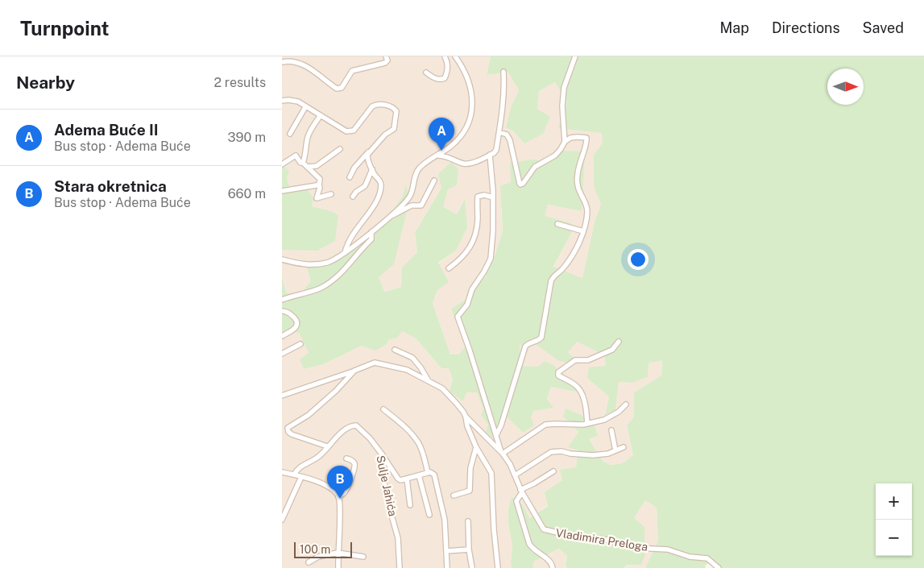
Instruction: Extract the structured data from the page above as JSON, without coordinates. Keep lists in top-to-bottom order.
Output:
{
  "streets": {
    "street": ["Sulje Jahića", "Vladimira Preloga"]
  },
  "crossings": [
    ["Sulje Jahića", "Vladimira Preloga"]
  ],
  "scale_bar": "100 m",
  "north": "right",
  "page": {
    "header": "Turnpoint",
    "nav": ["Map", "Directions", "Saved"],
    "heading": ["Nearby", "2 results"],
    "list": [
      {
        "mark": "A",
        "name": "Adema Buće II",
        "note": "Bus stop · Adema Buće",
        "value": "390 m"
      },
      {
        "mark": "B",
        "name": "Stara okretnica",
        "note": "Bus stop · Adema Buće",
        "value": "660 m"
      }
    ],
    "pins": ["A", "B"],
    "map_buttons": ["+", "−"],
    "scale": "100 m"
  }
}
